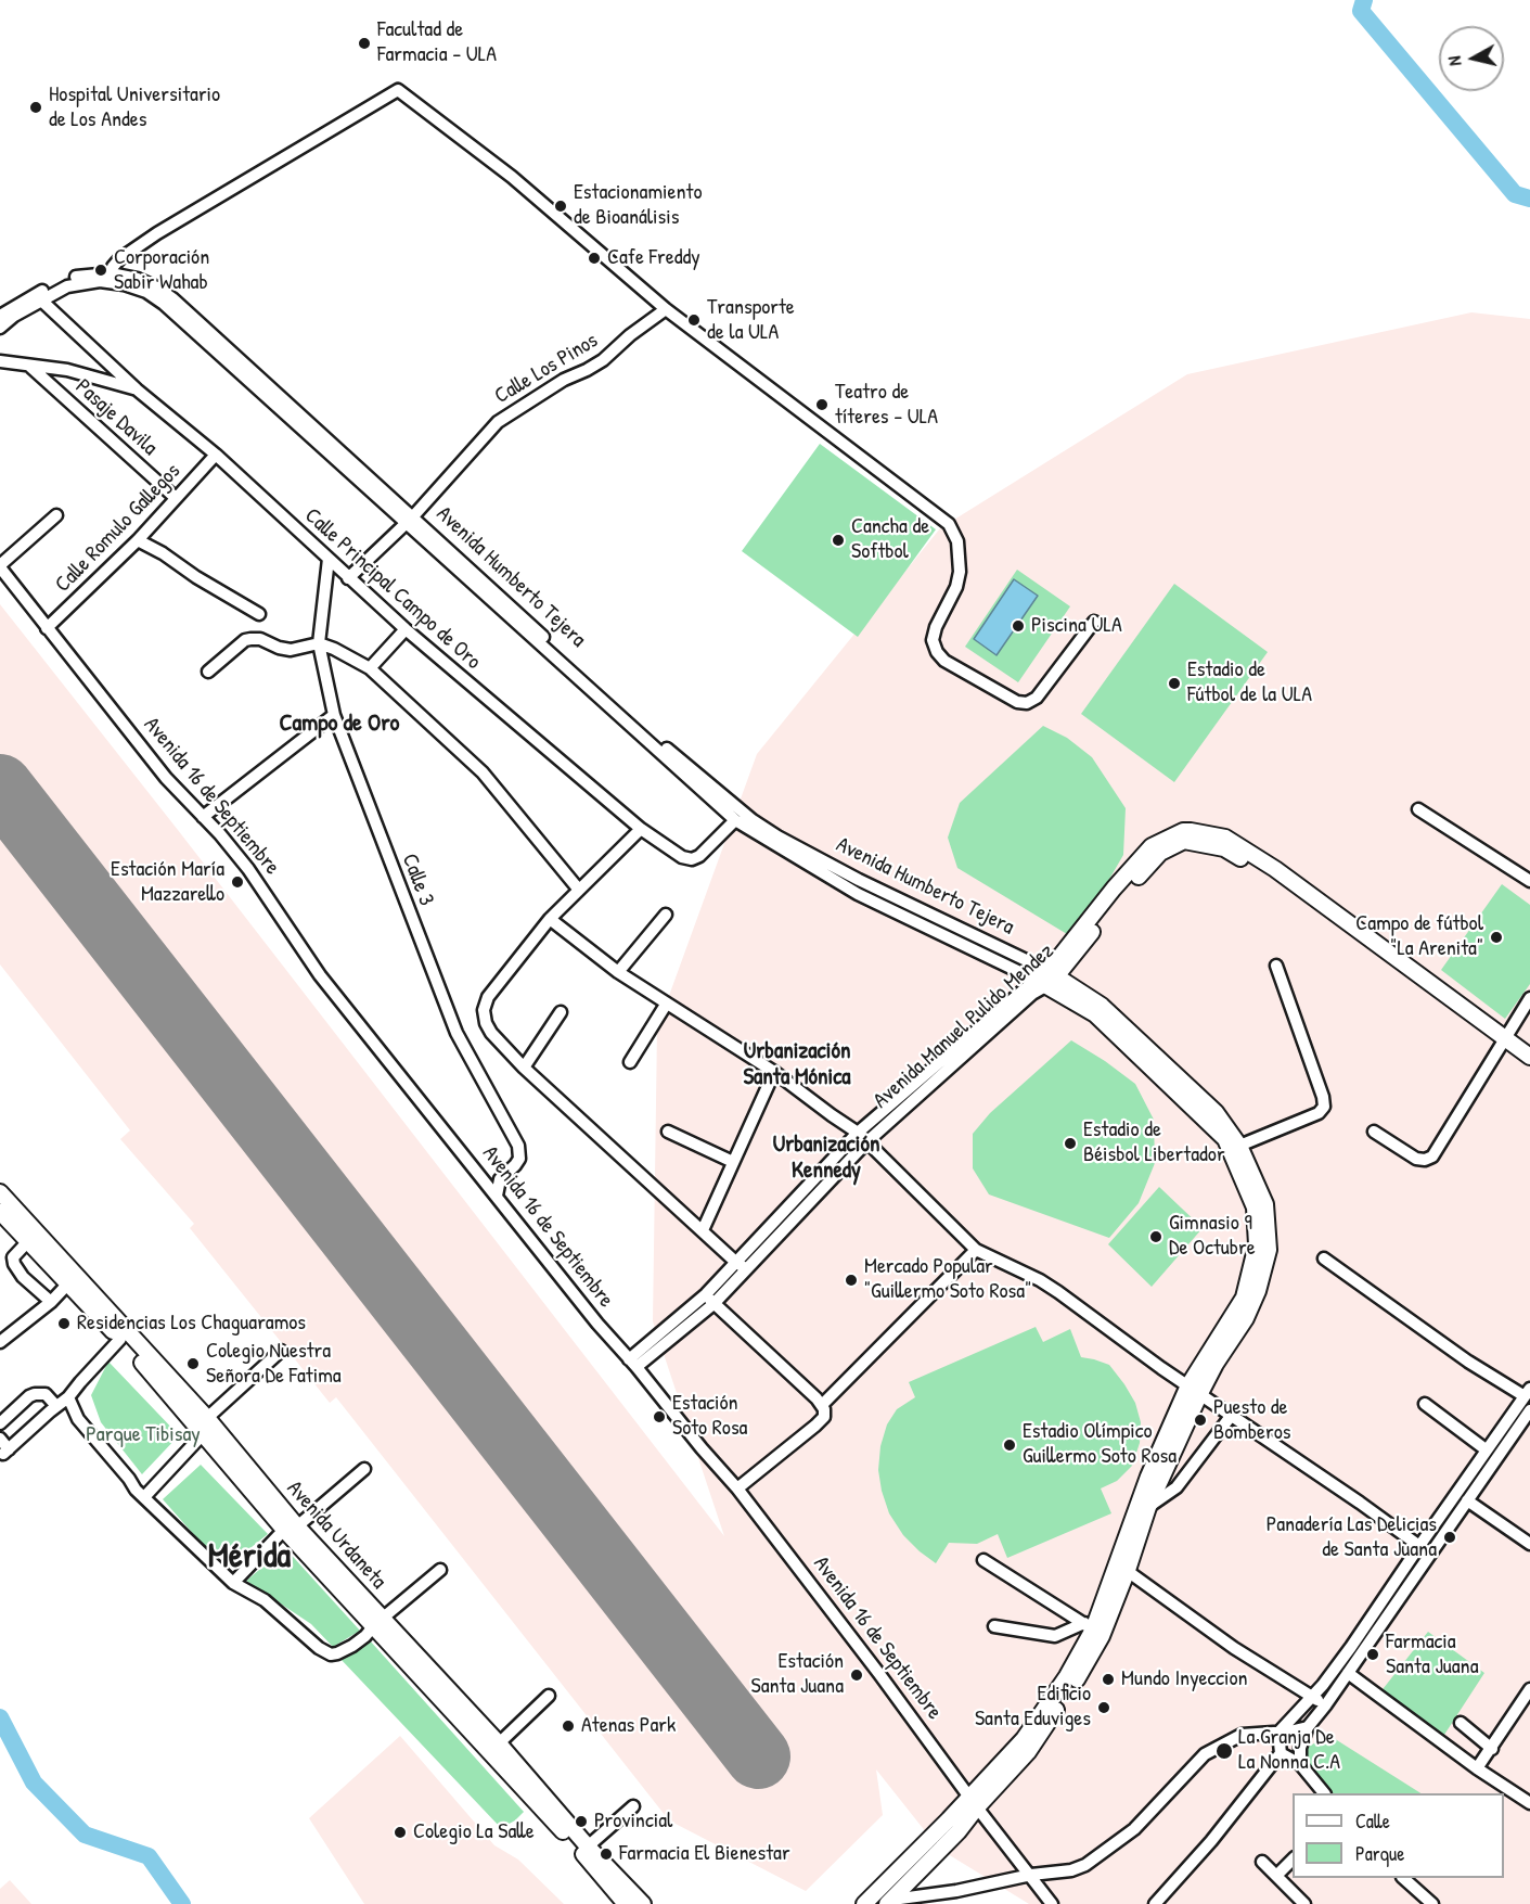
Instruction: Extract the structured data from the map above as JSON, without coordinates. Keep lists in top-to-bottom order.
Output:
{
  "streets": {
    "street": [
      "Calle Los Pinos",
      "Pasaje Davila",
      "Calle Romulo Gallegos",
      "Avenida Humberto Tejera",
      "Calle Principal Campo de Oro",
      "Avenida 16 de Septiembre",
      "Calle 3",
      "Avenida Manuel Pulido Mendez",
      "Avenida Urdaneta"
    ]
  },
  "crossings": [
    ["Calle Los Pinos", "Avenida Humberto Tejera"],
    ["Calle Los Pinos", "Calle Principal Campo de Oro"],
    ["Pasaje Davila", "Calle Romulo Gallegos"],
    ["Calle Romulo Gallegos", "Calle Principal Campo de Oro"],
    ["Calle Romulo Gallegos", "Avenida 16 de Septiembre"],
    ["Avenida Humberto Tejera", "Calle Principal Campo de Oro"],
    ["Avenida Humberto Tejera", "Avenida 16 de Septiembre"],
    ["Avenida Humberto Tejera", "Avenida Manuel Pulido Mendez"],
    ["Calle Principal Campo de Oro", "Calle 3"],
    ["Avenida 16 de Septiembre", "Calle 3"],
    ["Avenida 16 de Septiembre", "Avenida Manuel Pulido Mendez"]
  ],
  "districts": [
    "Campo de Oro",
    "Urbanización Santa Mónica",
    "Urbanización Kennedy",
    "Mérida"
  ],
  "parks": ["Parque Tibisay"],
  "places": [
    "Facultad de Farmacia - ULA",
    "Hospital Universitario de Los Andes",
    "Estacionamiento de Bioanálisis",
    "Cafe Freddy",
    "Corporación Sabir Wahab",
    "Transporte de la ULA",
    "Teatro de títeres - ULA",
    "Cancha de Softbol",
    "Piscina ULA",
    "Estadio de Fútbol de la ULA",
    "Estación María Mazzarello",
    "Campo de fútbol \"La Arenita\"",
    "Estadio de Béisbol Libertador",
    "Gimnasio 9 De Octubre",
    "Mercado Popular \"Guillermo Soto Rosa\"",
    "Residencias Los Chaguaramos",
    "Colegio Nuestra Señora De Fatima",
    "Estación Soto Rosa",
    "Puesto de Bomberos",
    "Estadio Olímpico Guillermo Soto Rosa",
    "Panadería Las Delicias de Santa Juana",
    "Farmacia Santa Juana",
    "Estación Santa Juana",
    "Mundo Inyeccion",
    "Edificio Santa Eduviges",
    "Atenas Park",
    "La Granja De La Nonna C.A",
    "Provincial",
    "Colegio La Salle",
    "Farmacia El Bienestar"
  ],
  "legend": ["Calle", "Parque"],
  "north": "left"
}
